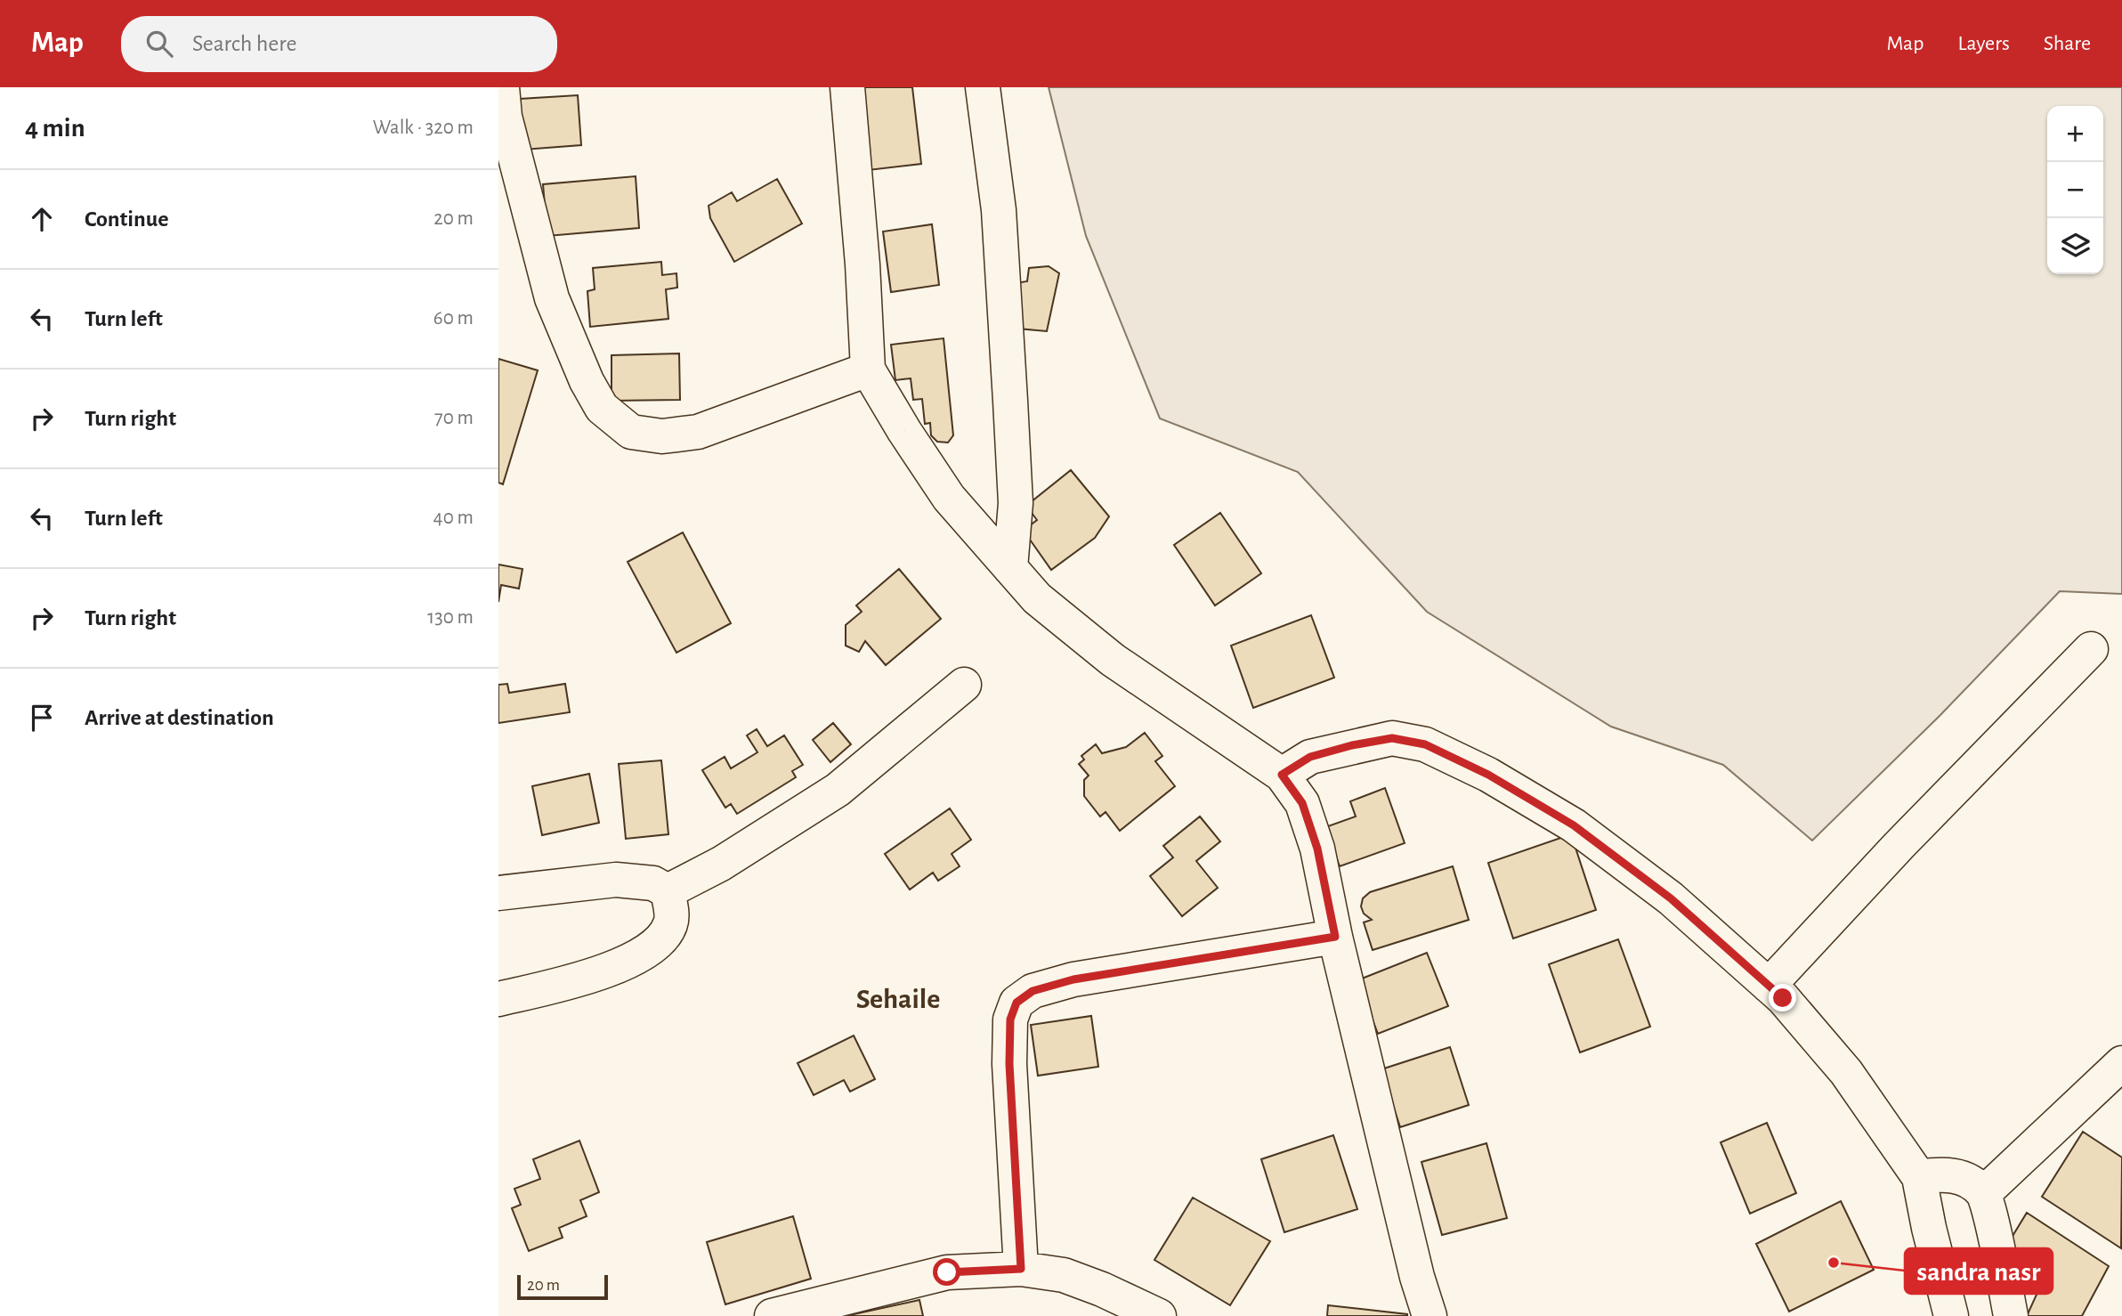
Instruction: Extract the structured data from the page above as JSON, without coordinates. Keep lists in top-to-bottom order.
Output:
{
  "districts": ["Sehaile"],
  "places": ["sandra nasr"],
  "scale_bar": "20 m",
  "page": {
    "header": "Map",
    "search": "Search here",
    "nav": ["Map", "Layers", "Share"],
    "heading": ["4 min", "Walk · 320 m"],
    "map_buttons": ["+", "−"],
    "list": [
      ["Continue", "20 m"],
      ["Turn left", "60 m"],
      ["Turn right", "70 m"],
      ["Turn left", "40 m"],
      ["Turn right", "130 m"],
      "Arrive at destination"
    ],
    "scale": "20 m"
  }
}
